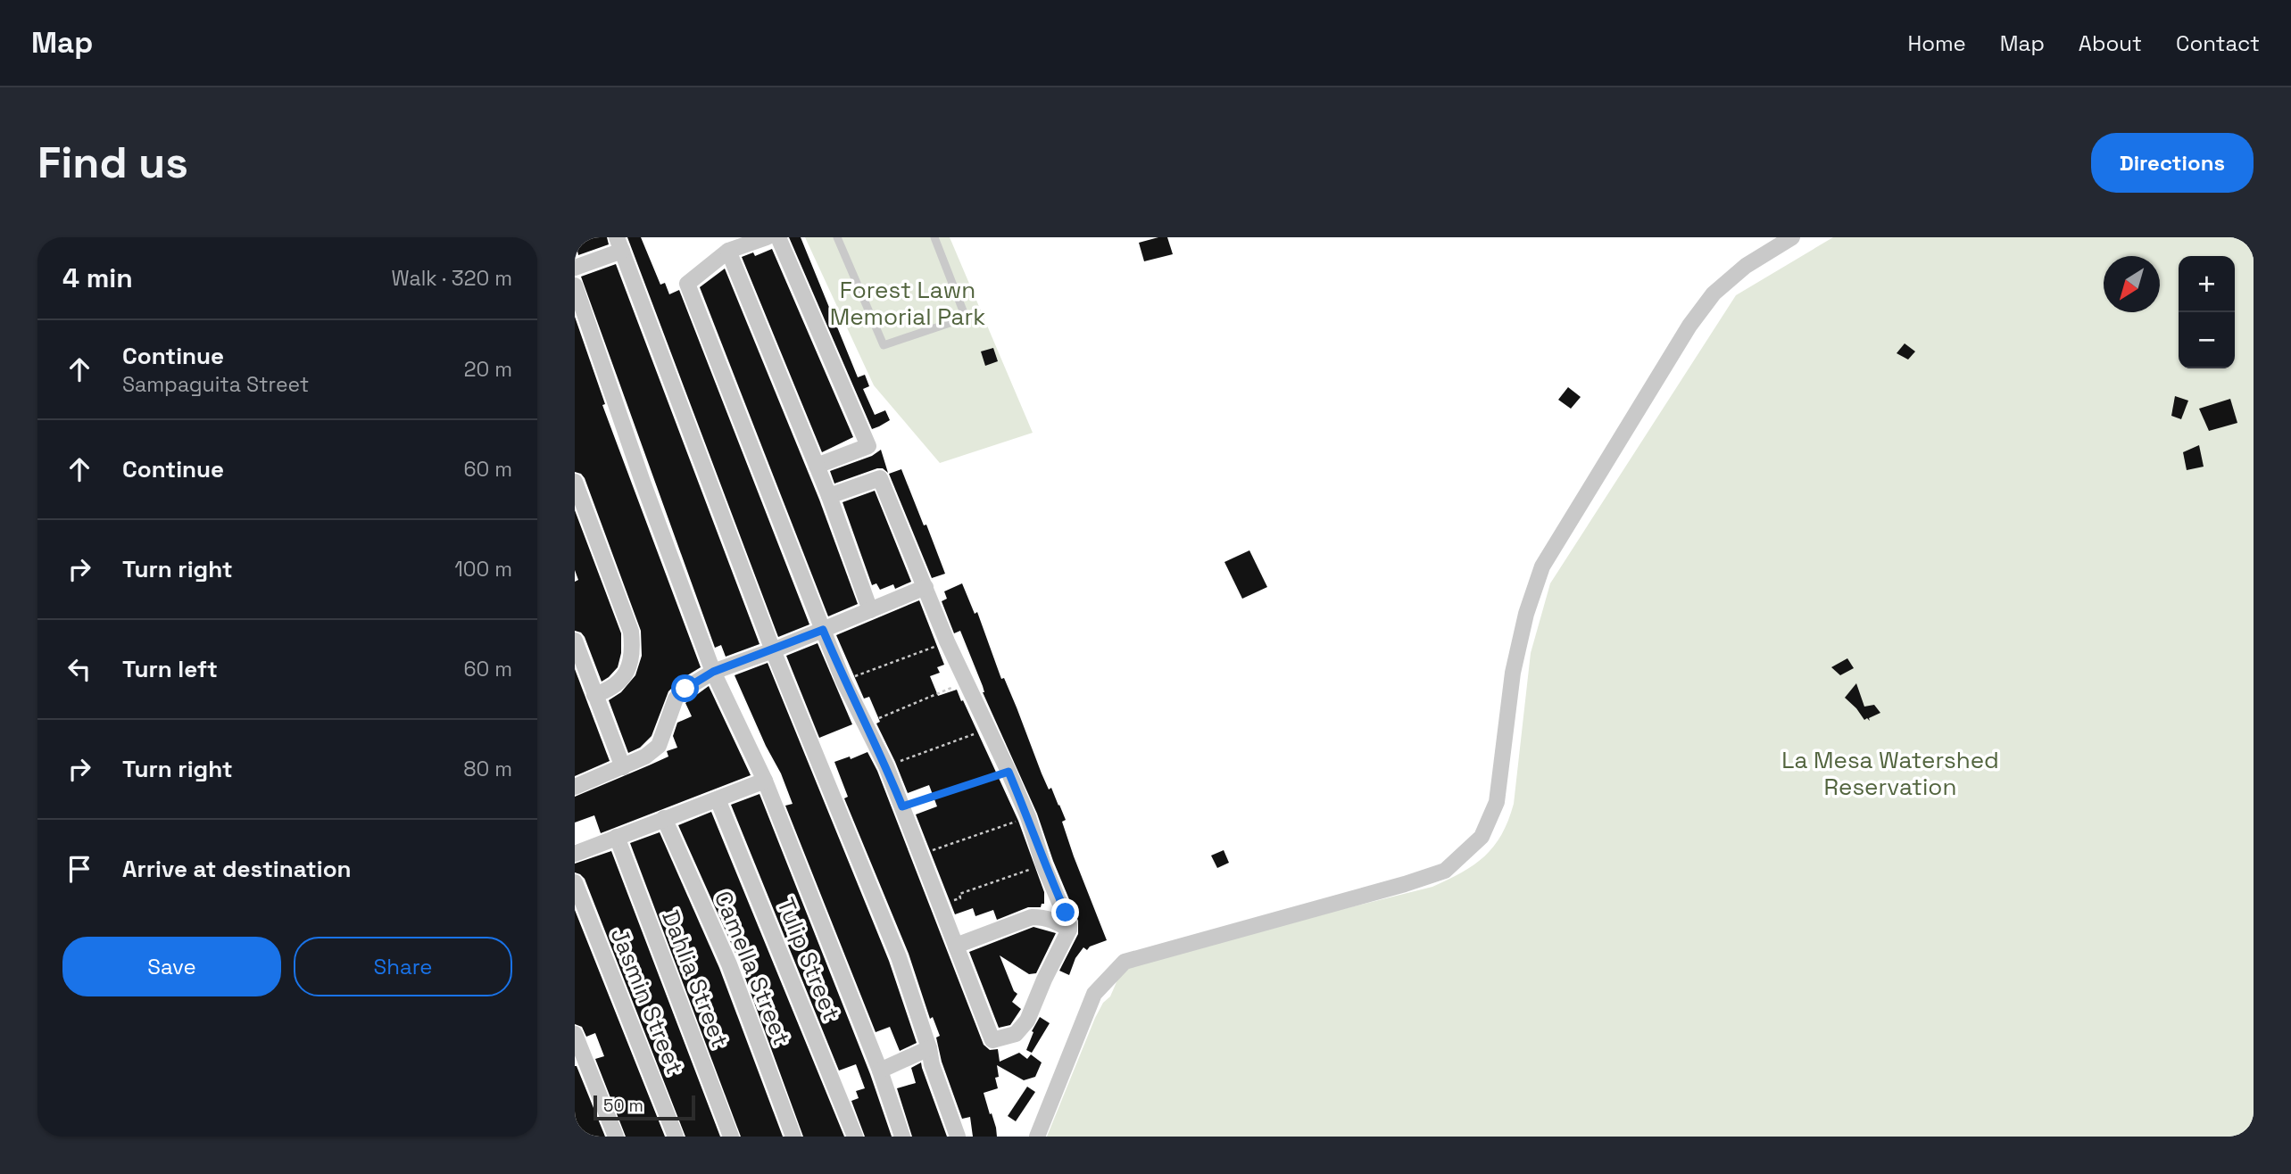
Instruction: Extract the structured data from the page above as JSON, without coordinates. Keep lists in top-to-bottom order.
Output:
{
  "streets": {
    "street": [
      "Tulip Street",
      "Camella Street",
      "Dahlia Street",
      "Jasmin Street"
    ]
  },
  "parks": ["Forest Lawn Memorial Park", "La Mesa Watershed Reservation"],
  "scale_bar": "50 m",
  "north": "bottom left",
  "page": {
    "header": "Map",
    "nav": [
      "Home",
      "Map",
      "About",
      "Contact"
    ],
    "buttons": [
      "Directions",
      ["Save", "Share"]
    ],
    "title": "Find us",
    "heading": ["4 min", "Walk · 320 m"],
    "map_buttons": ["+", "−"],
    "list": [
      ["Continue", "Sampaguita Street", "20 m"],
      ["Continue", "60 m"],
      ["Turn right", "100 m"],
      ["Turn left", "60 m"],
      ["Turn right", "80 m"],
      "Arrive at destination"
    ],
    "scale": "50 m"
  }
}
